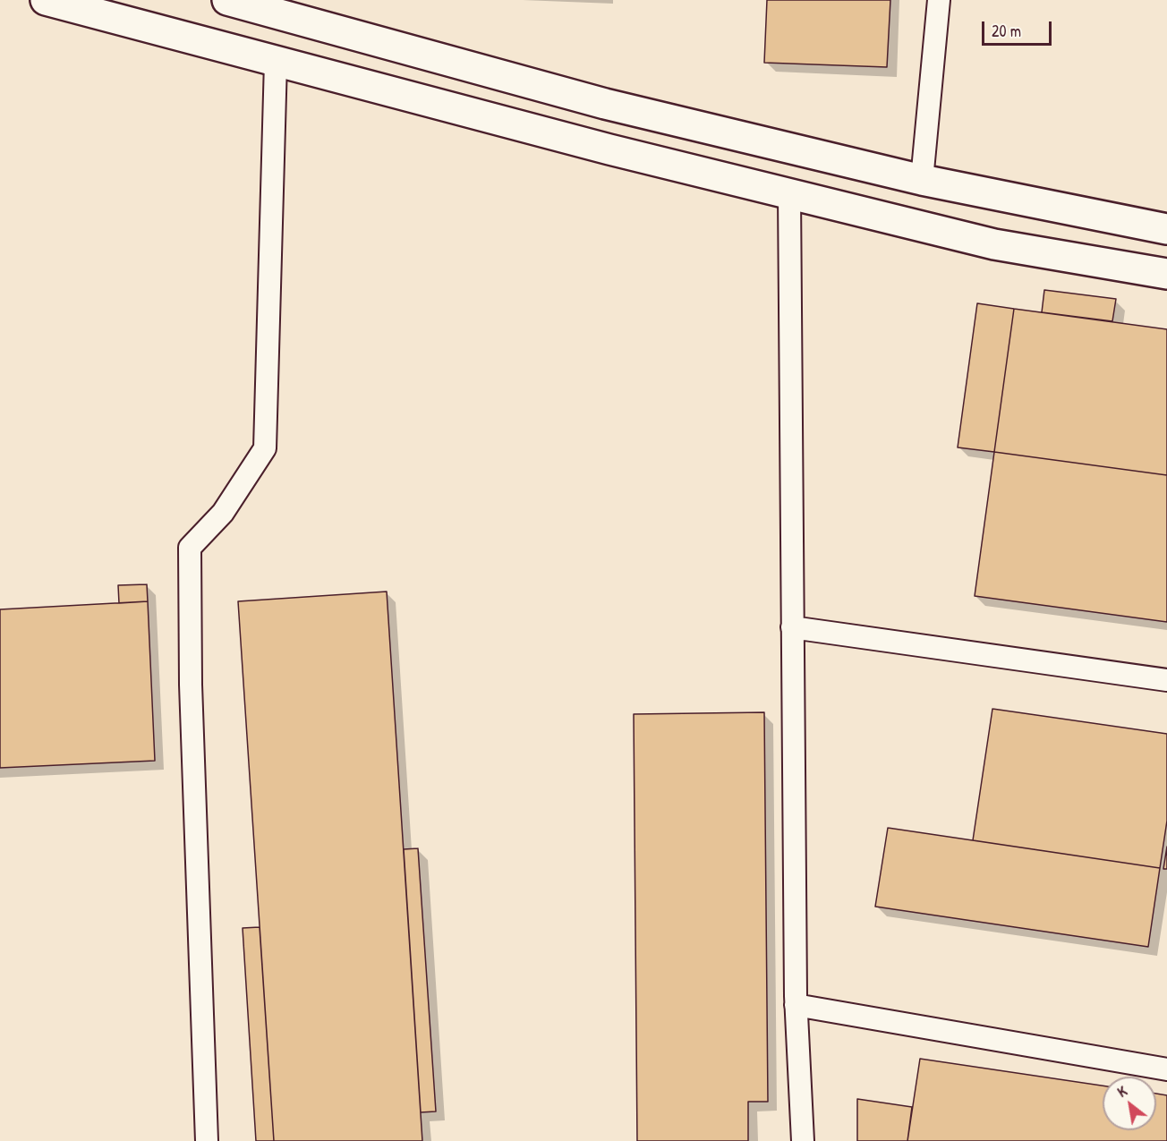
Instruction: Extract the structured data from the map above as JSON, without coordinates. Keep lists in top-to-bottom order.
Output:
{
  "scale_bar": "20 m",
  "north": "top left"
}
